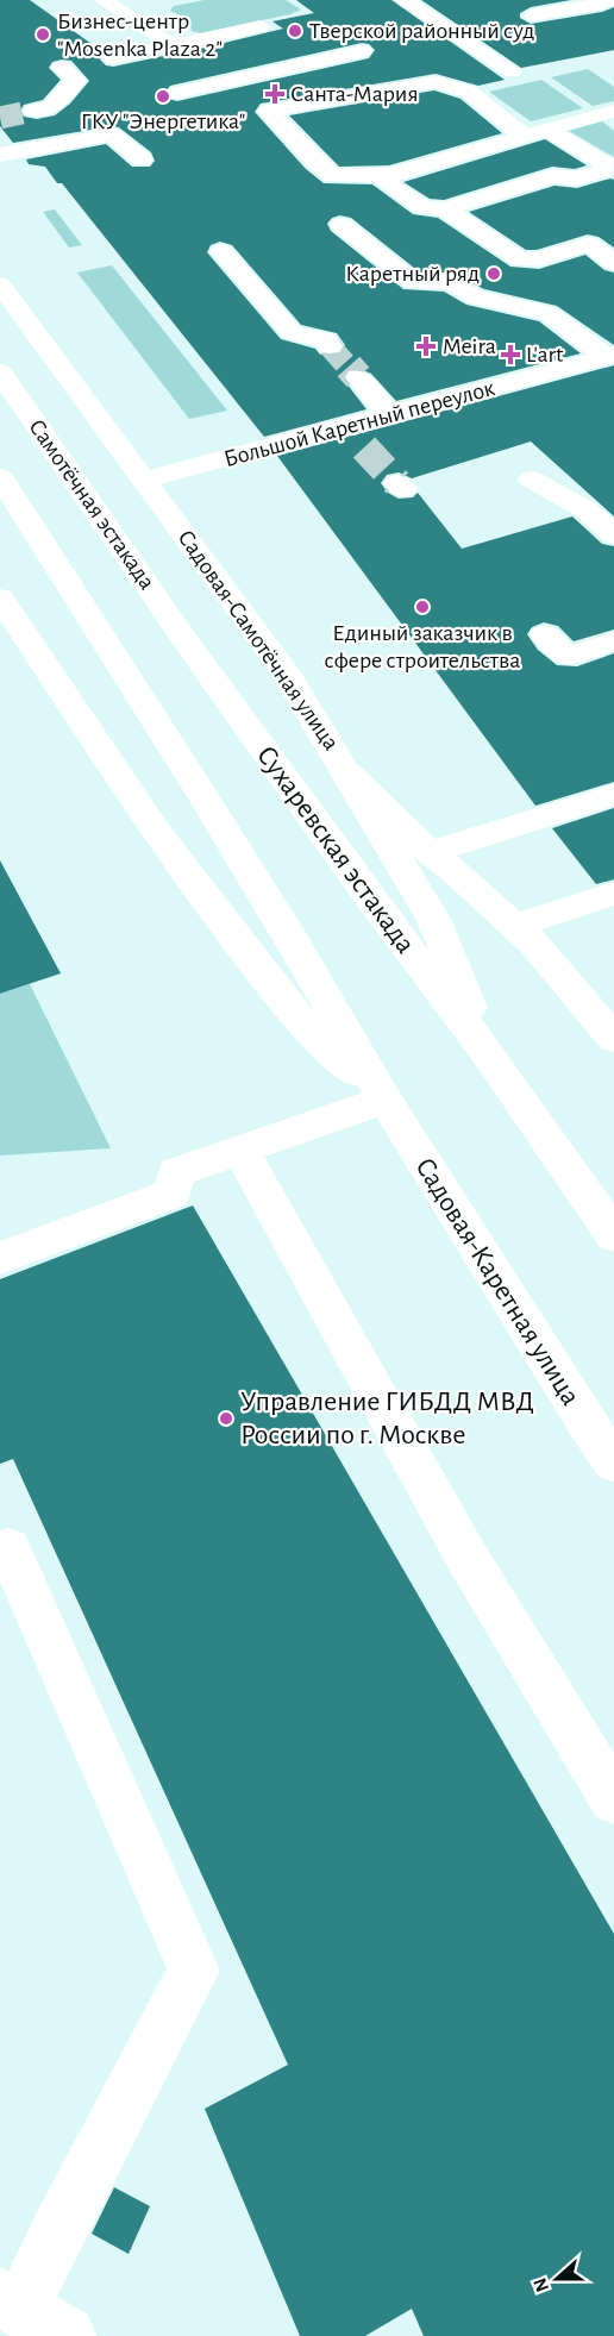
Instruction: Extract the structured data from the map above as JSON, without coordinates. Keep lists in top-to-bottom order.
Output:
{
  "streets": {
    "main road": [
      "Большой Каретный переулок",
      "Самотёчная эстакада",
      "Садовая-Самотёчная улица",
      "Сухаревская эстакада",
      "Садовая-Каретная улица"
    ]
  },
  "crossings": [
    ["Большой Каретный переулок", "Садовая-Самотёчная улица"],
    ["Самотёчная эстакада", "Сухаревская эстакада"],
    ["Садовая-Самотёчная улица", "Сухаревская эстакада"]
  ],
  "places": {
    "other": [
      "Тверской районный суд",
      "Бизнес-центр \"Mosenka Plaza 2\"",
      "ГКУ \"Энергетика\"",
      "Каретный ряд",
      "Единый заказчик в сфере строительства",
      "Управление ГИБДД МВД России по г. Москве"
    ],
    "health": ["Санта-Мария", "Meira", "L'art"]
  },
  "north": "left"
}
